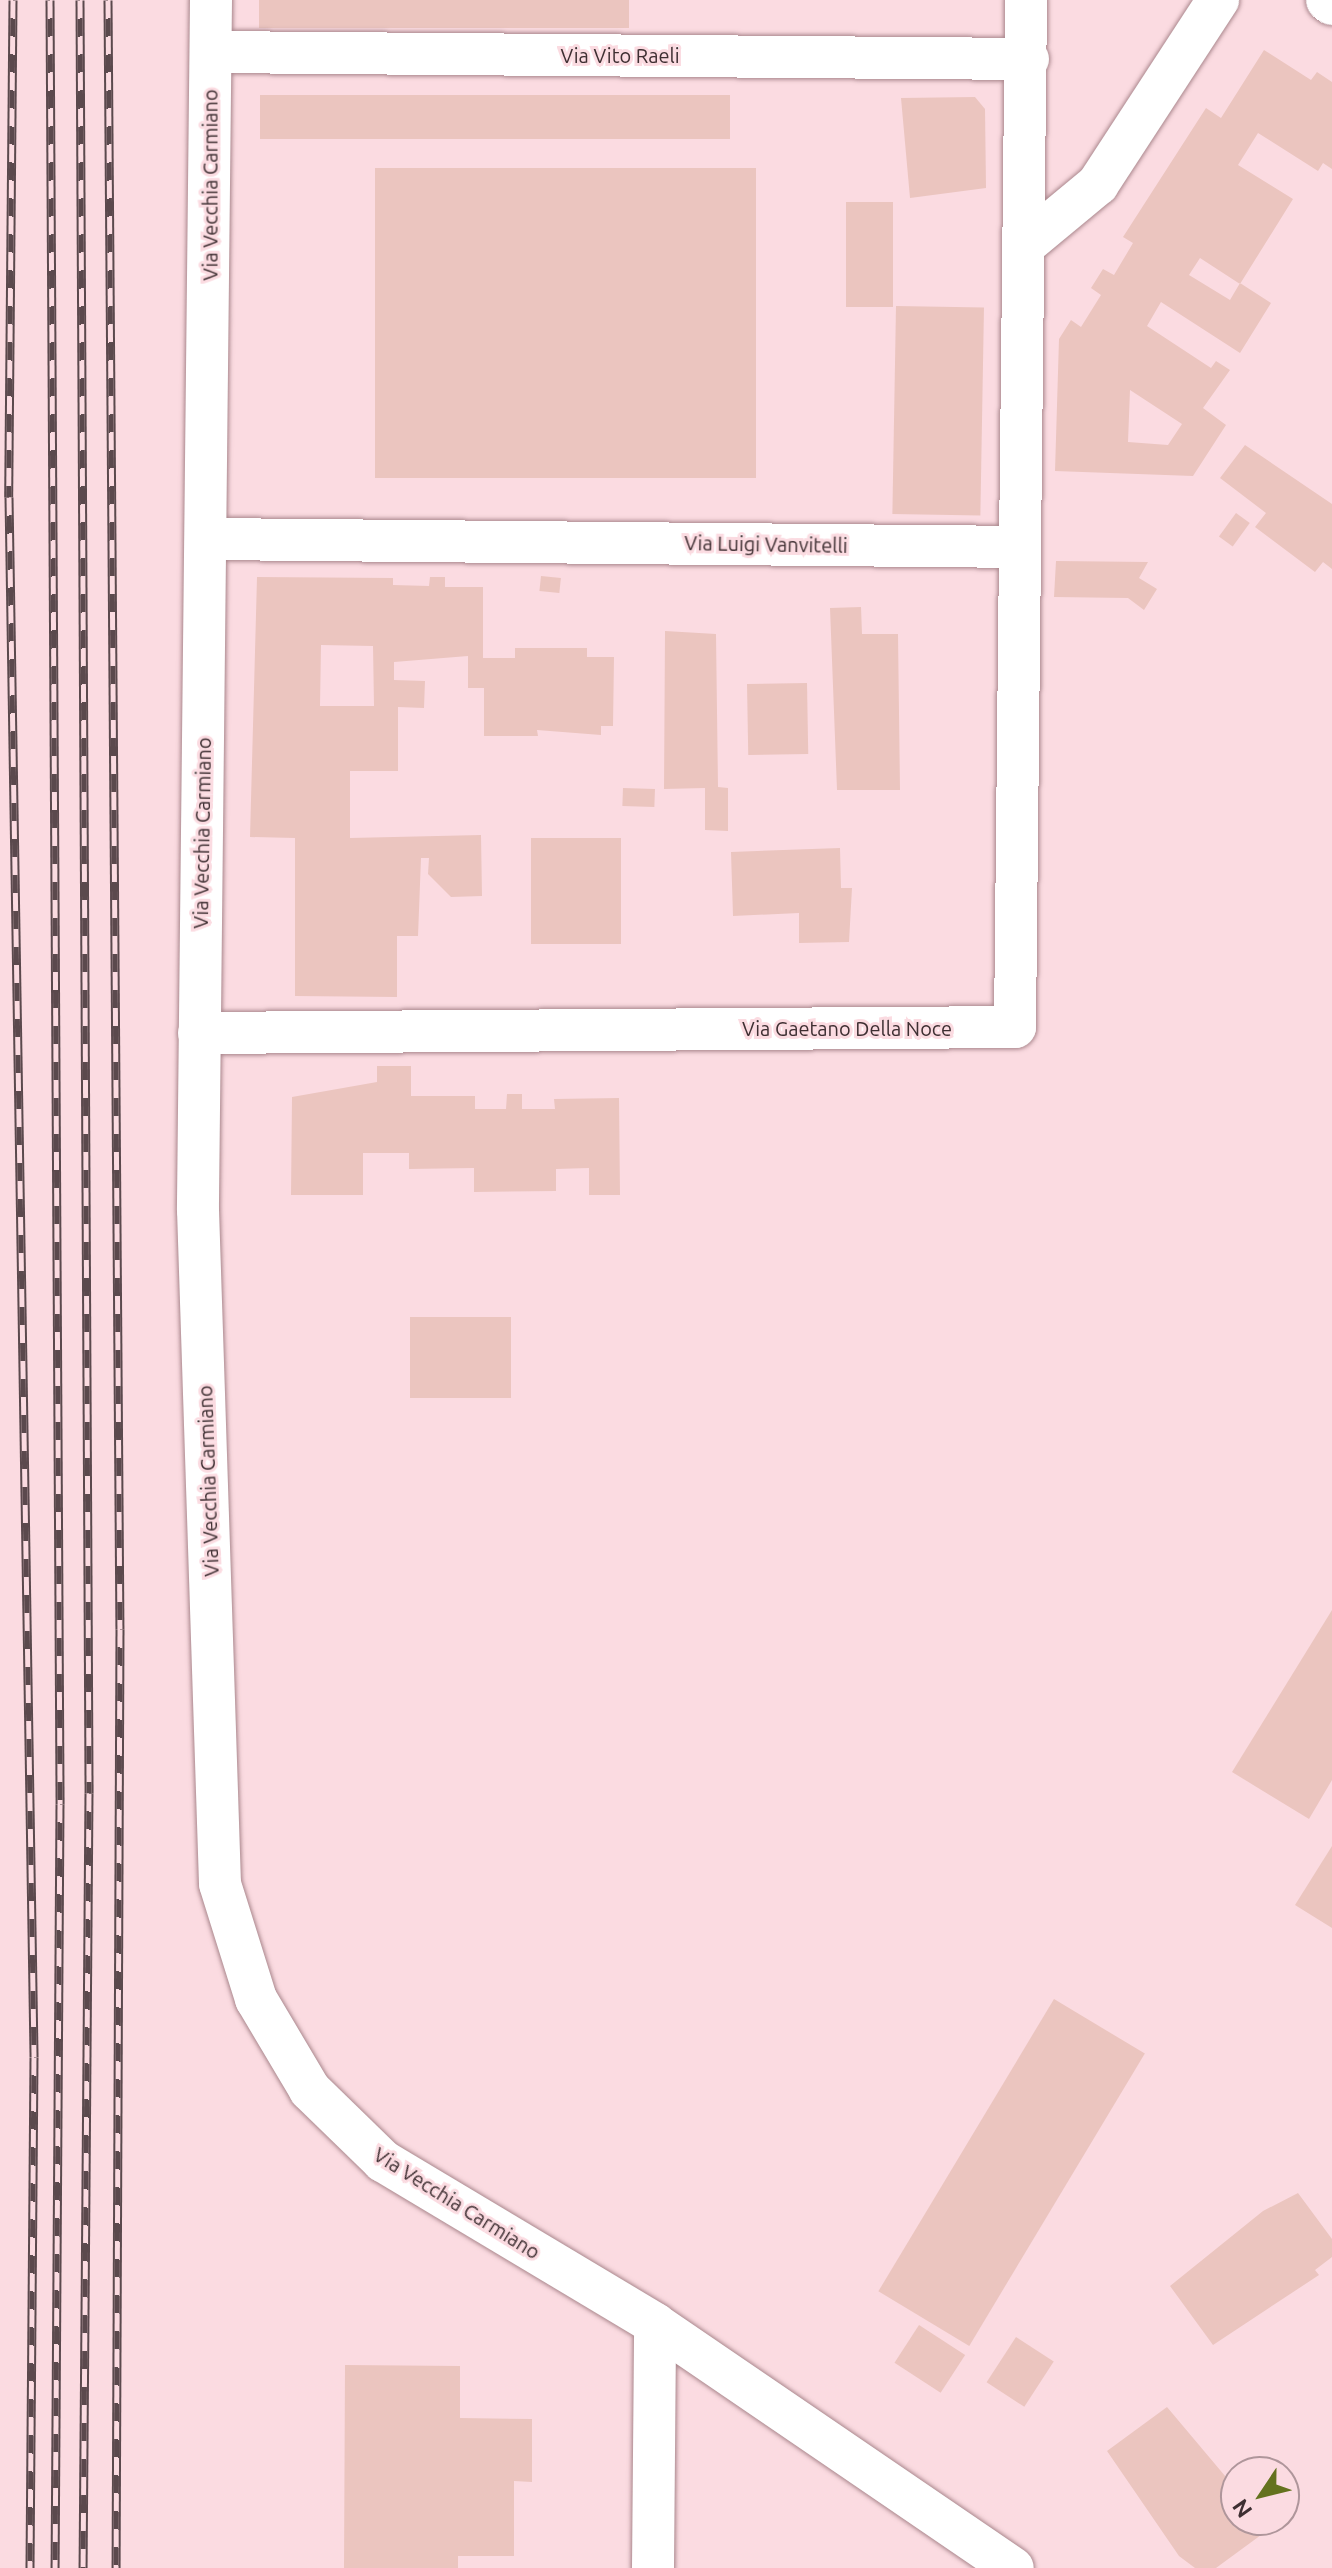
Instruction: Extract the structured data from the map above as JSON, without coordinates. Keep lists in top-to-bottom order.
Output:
{
  "streets": {
    "street": [
      "Via Vito Raeli",
      "Via Vecchia Carmiano",
      "Via Luigi Vanvitelli",
      "Via Gaetano Della Noce"
    ]
  },
  "crossings": [
    ["Via Vito Raeli", "Via Vecchia Carmiano"],
    ["Via Vecchia Carmiano", "Via Luigi Vanvitelli"],
    ["Via Vecchia Carmiano", "Via Gaetano Della Noce"],
    ["Via Luigi Vanvitelli", "Via Gaetano Della Noce"]
  ],
  "north": "bottom left"
}
